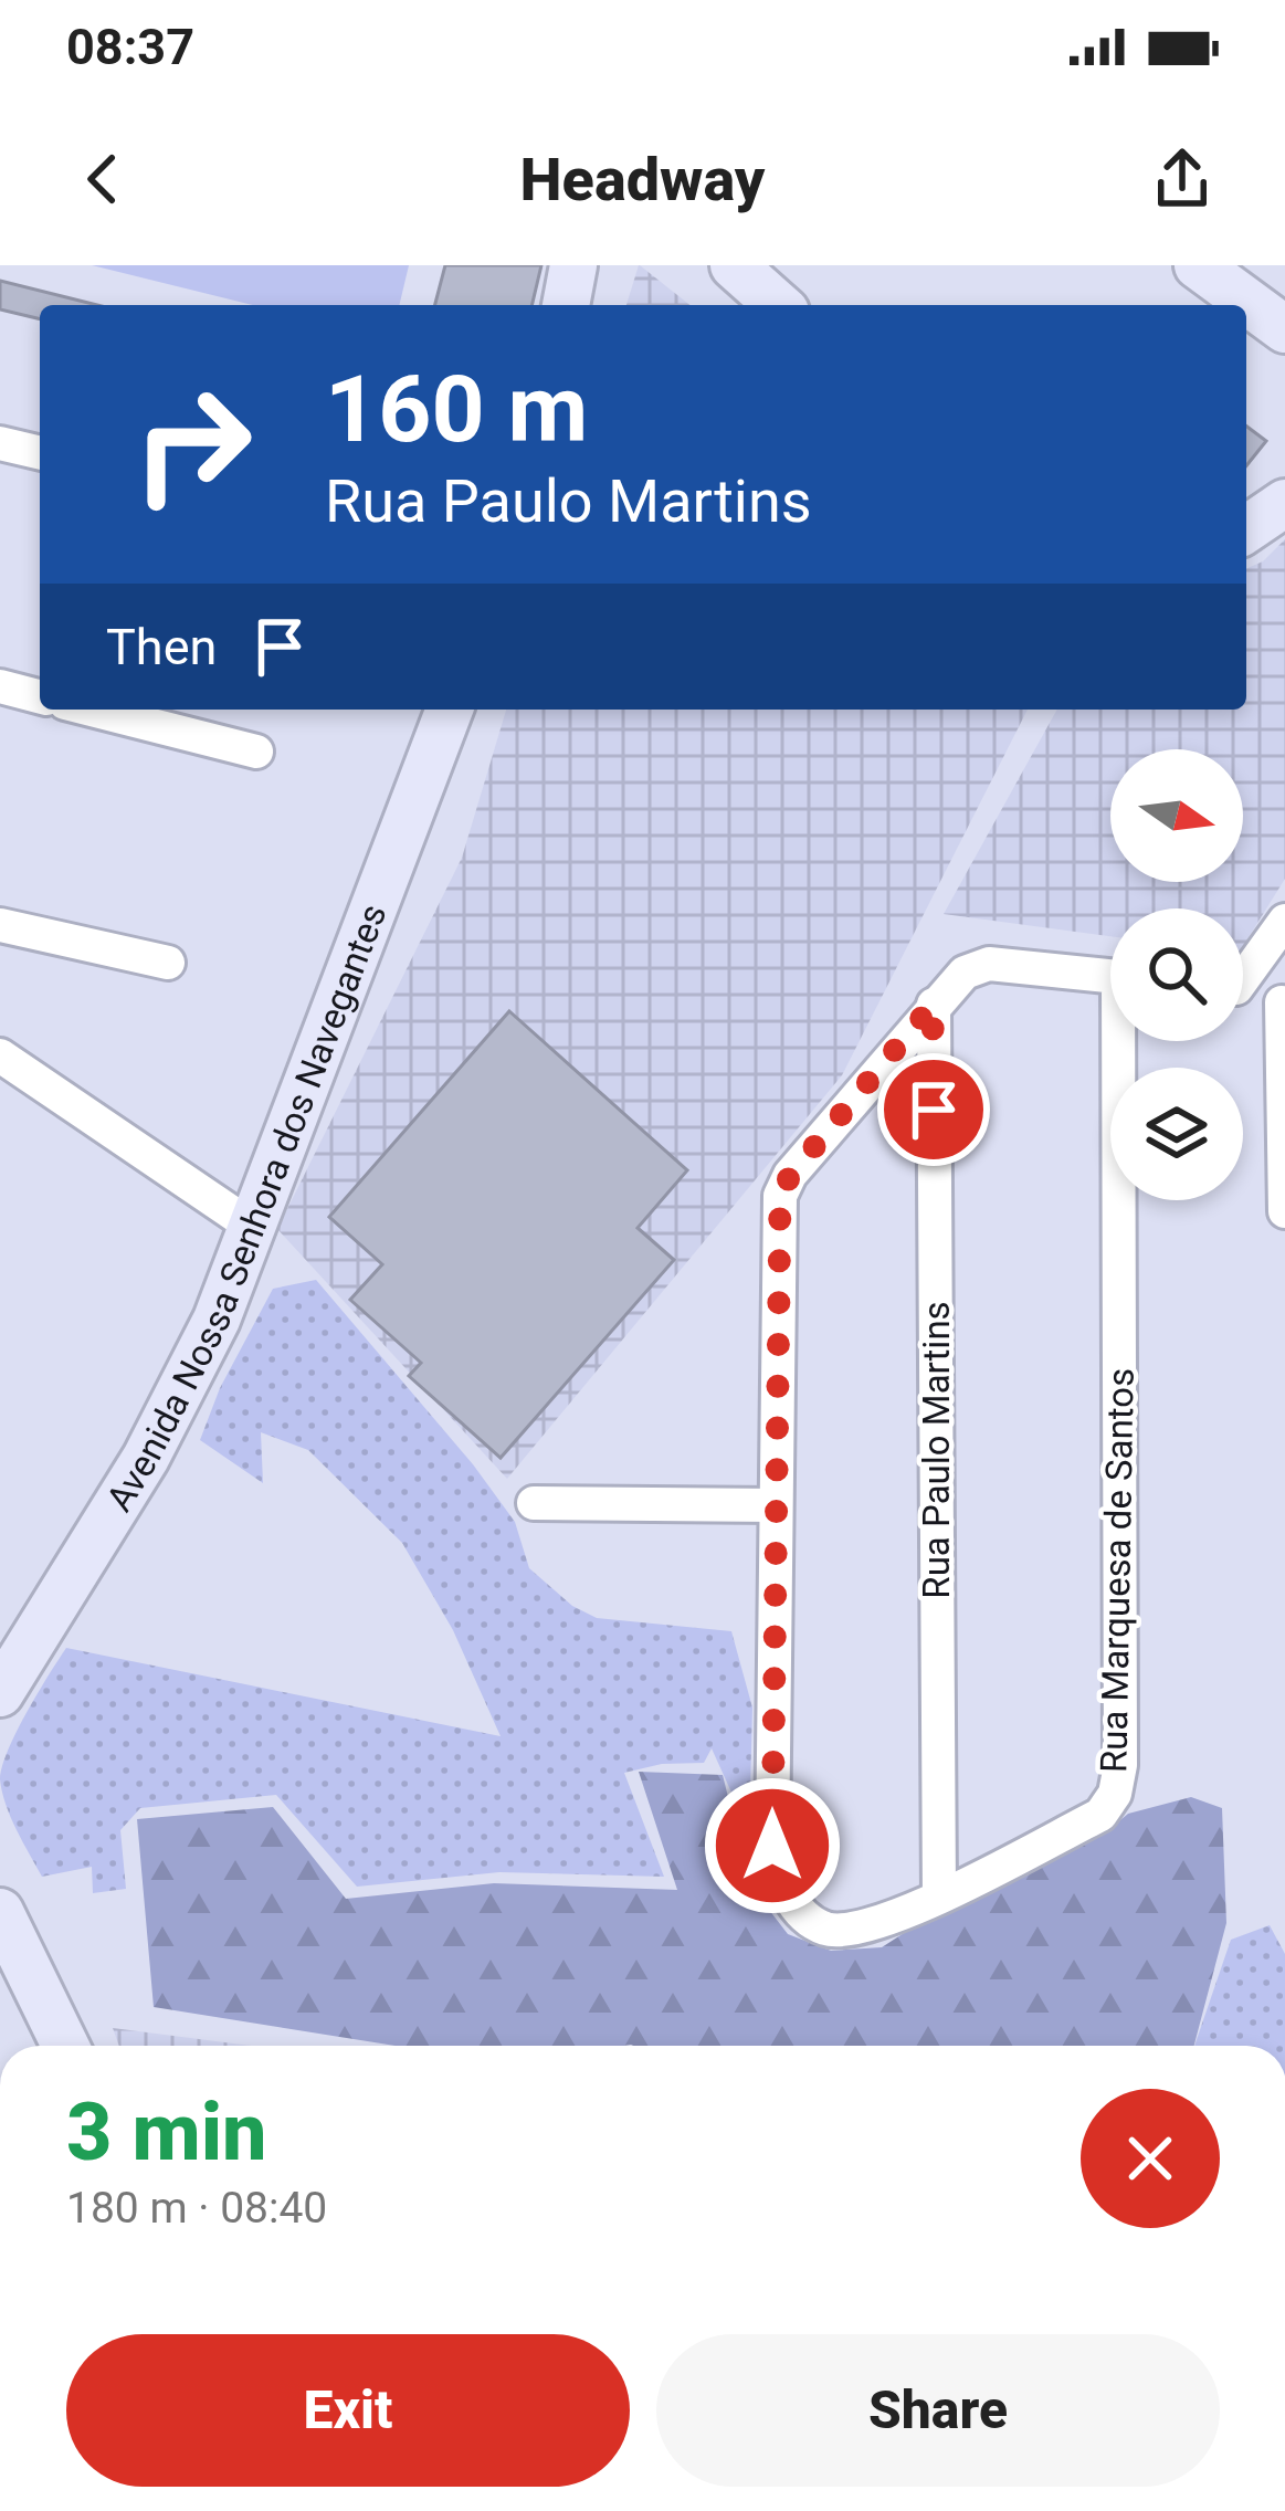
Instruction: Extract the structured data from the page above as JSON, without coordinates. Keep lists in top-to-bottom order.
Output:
{
  "streets": {
    "main road": ["Avenida Nossa Senhora dos Navegantes"],
    "street": ["Rua Paulo Martins", "Rua Marquesa de Santos"]
  },
  "crossings": [
    ["Rua Paulo Martins", "Rua Marquesa de Santos"]
  ],
  "north": "right",
  "page": {
    "status": "08:37",
    "header": "Headway",
    "turn": ["160 m", "Rua Paulo Martins"],
    "then": "Then",
    "heading": ["3 min", "180 m · 08:40"],
    "buttons": ["Exit", "Share"]
  }
}
